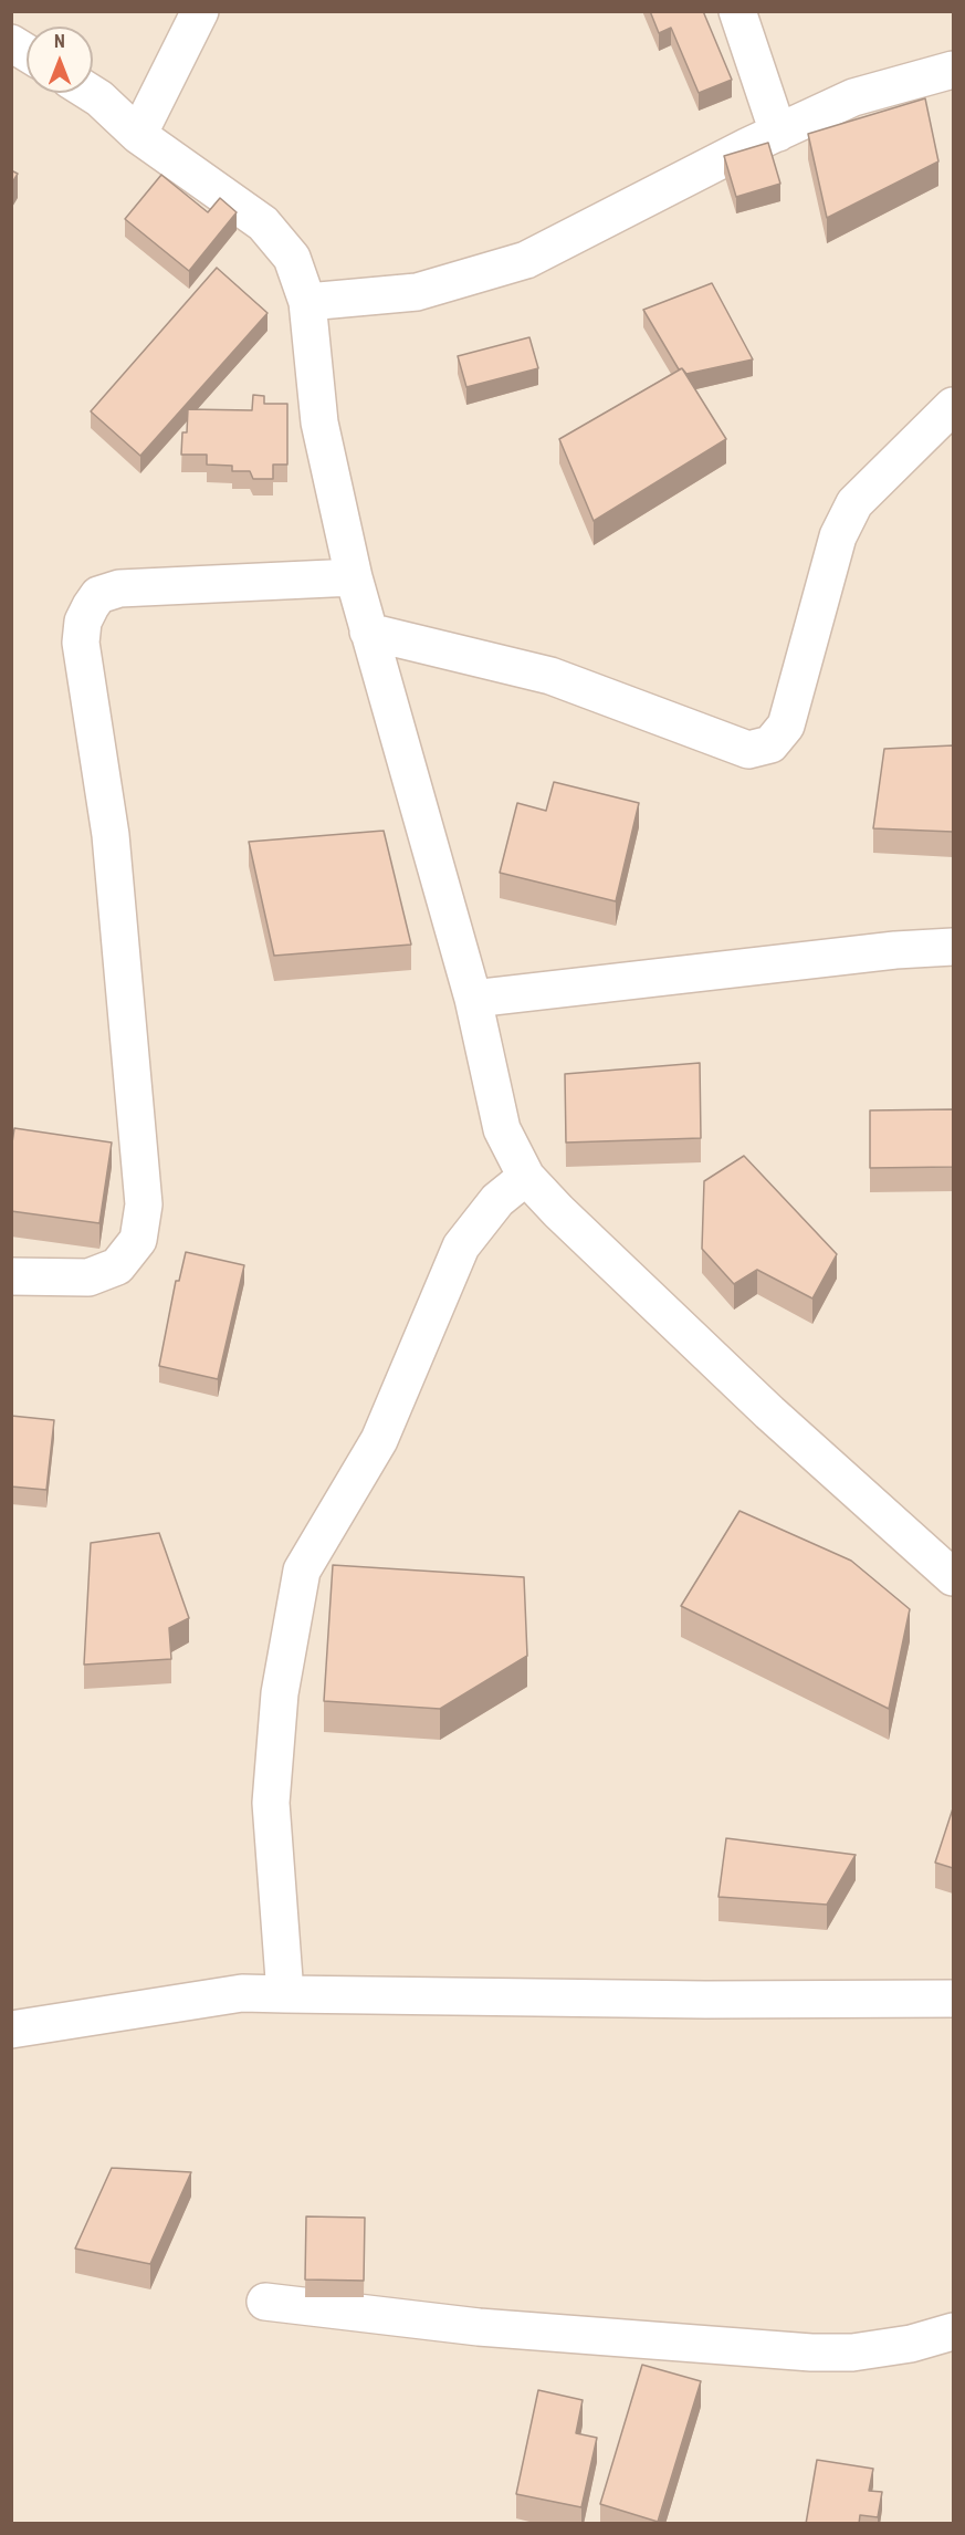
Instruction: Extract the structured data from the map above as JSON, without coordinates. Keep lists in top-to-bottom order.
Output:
{
  "north": "top"
}
